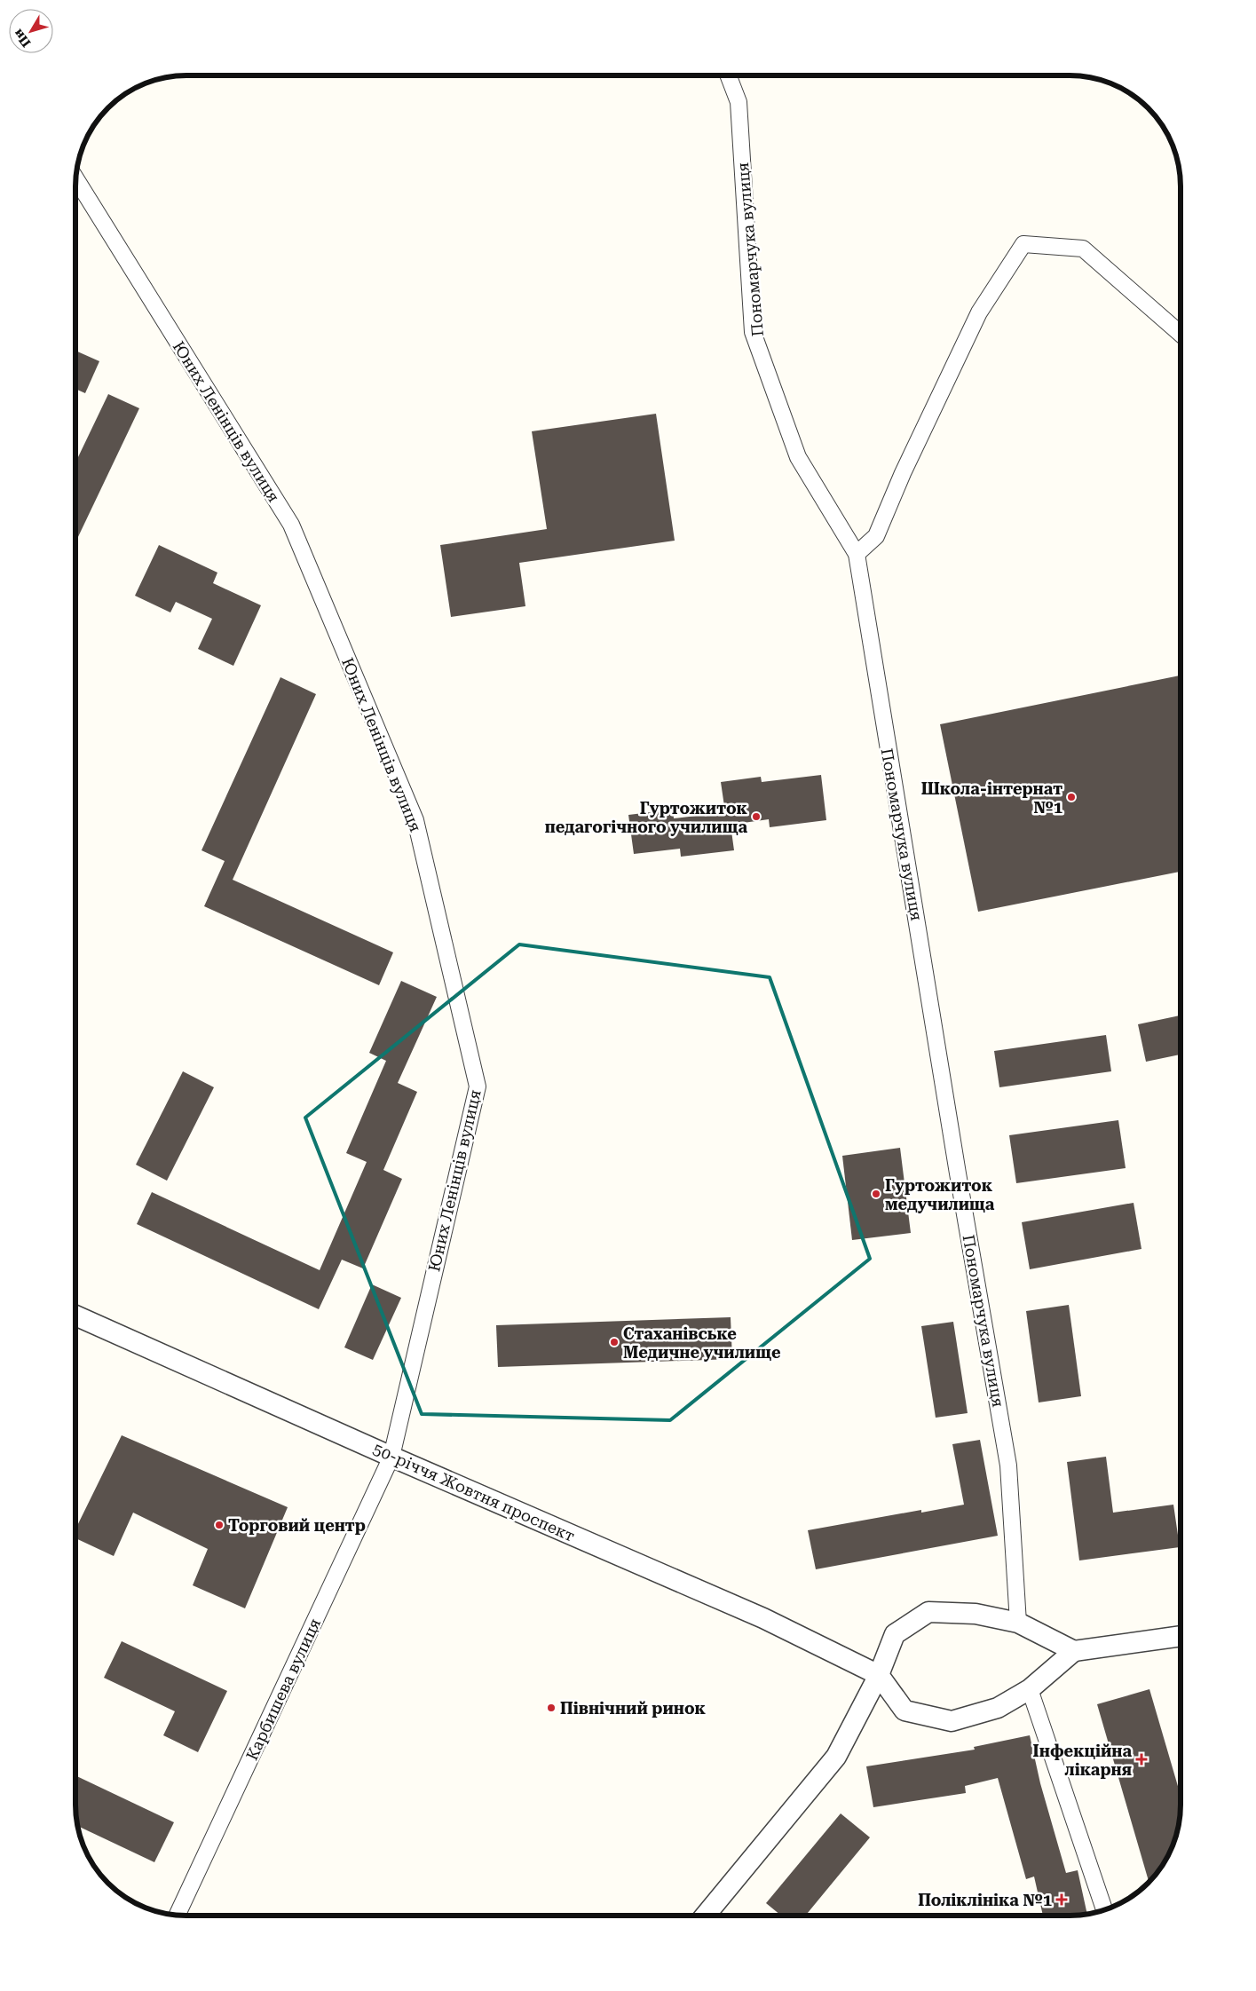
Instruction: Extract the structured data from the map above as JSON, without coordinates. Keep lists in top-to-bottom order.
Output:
{
  "streets": {
    "street": [
      "Пономарчука вулиця",
      "Юних Ленінців вулиця",
      "50-річчя Жовтня проспект",
      "Карбишева вулиця"
    ]
  },
  "crossings": [
    ["Юних Ленінців вулиця", "50-річчя Жовтня проспект"],
    ["Юних Ленінців вулиця", "Карбишева вулиця"],
    ["50-річчя Жовтня проспект", "Карбишева вулиця"]
  ],
  "places": {
    "other": [
      "Школа-інтернат №1",
      "Гуртожиток педагогічного училища",
      "Гуртожиток медучилища",
      "Стаханівське Медичне училище",
      "Торговий центр",
      "Північний ринок"
    ],
    "health": ["Інфекційна лікарня", "Поліклініка №1"]
  },
  "north": "bottom left"
}
